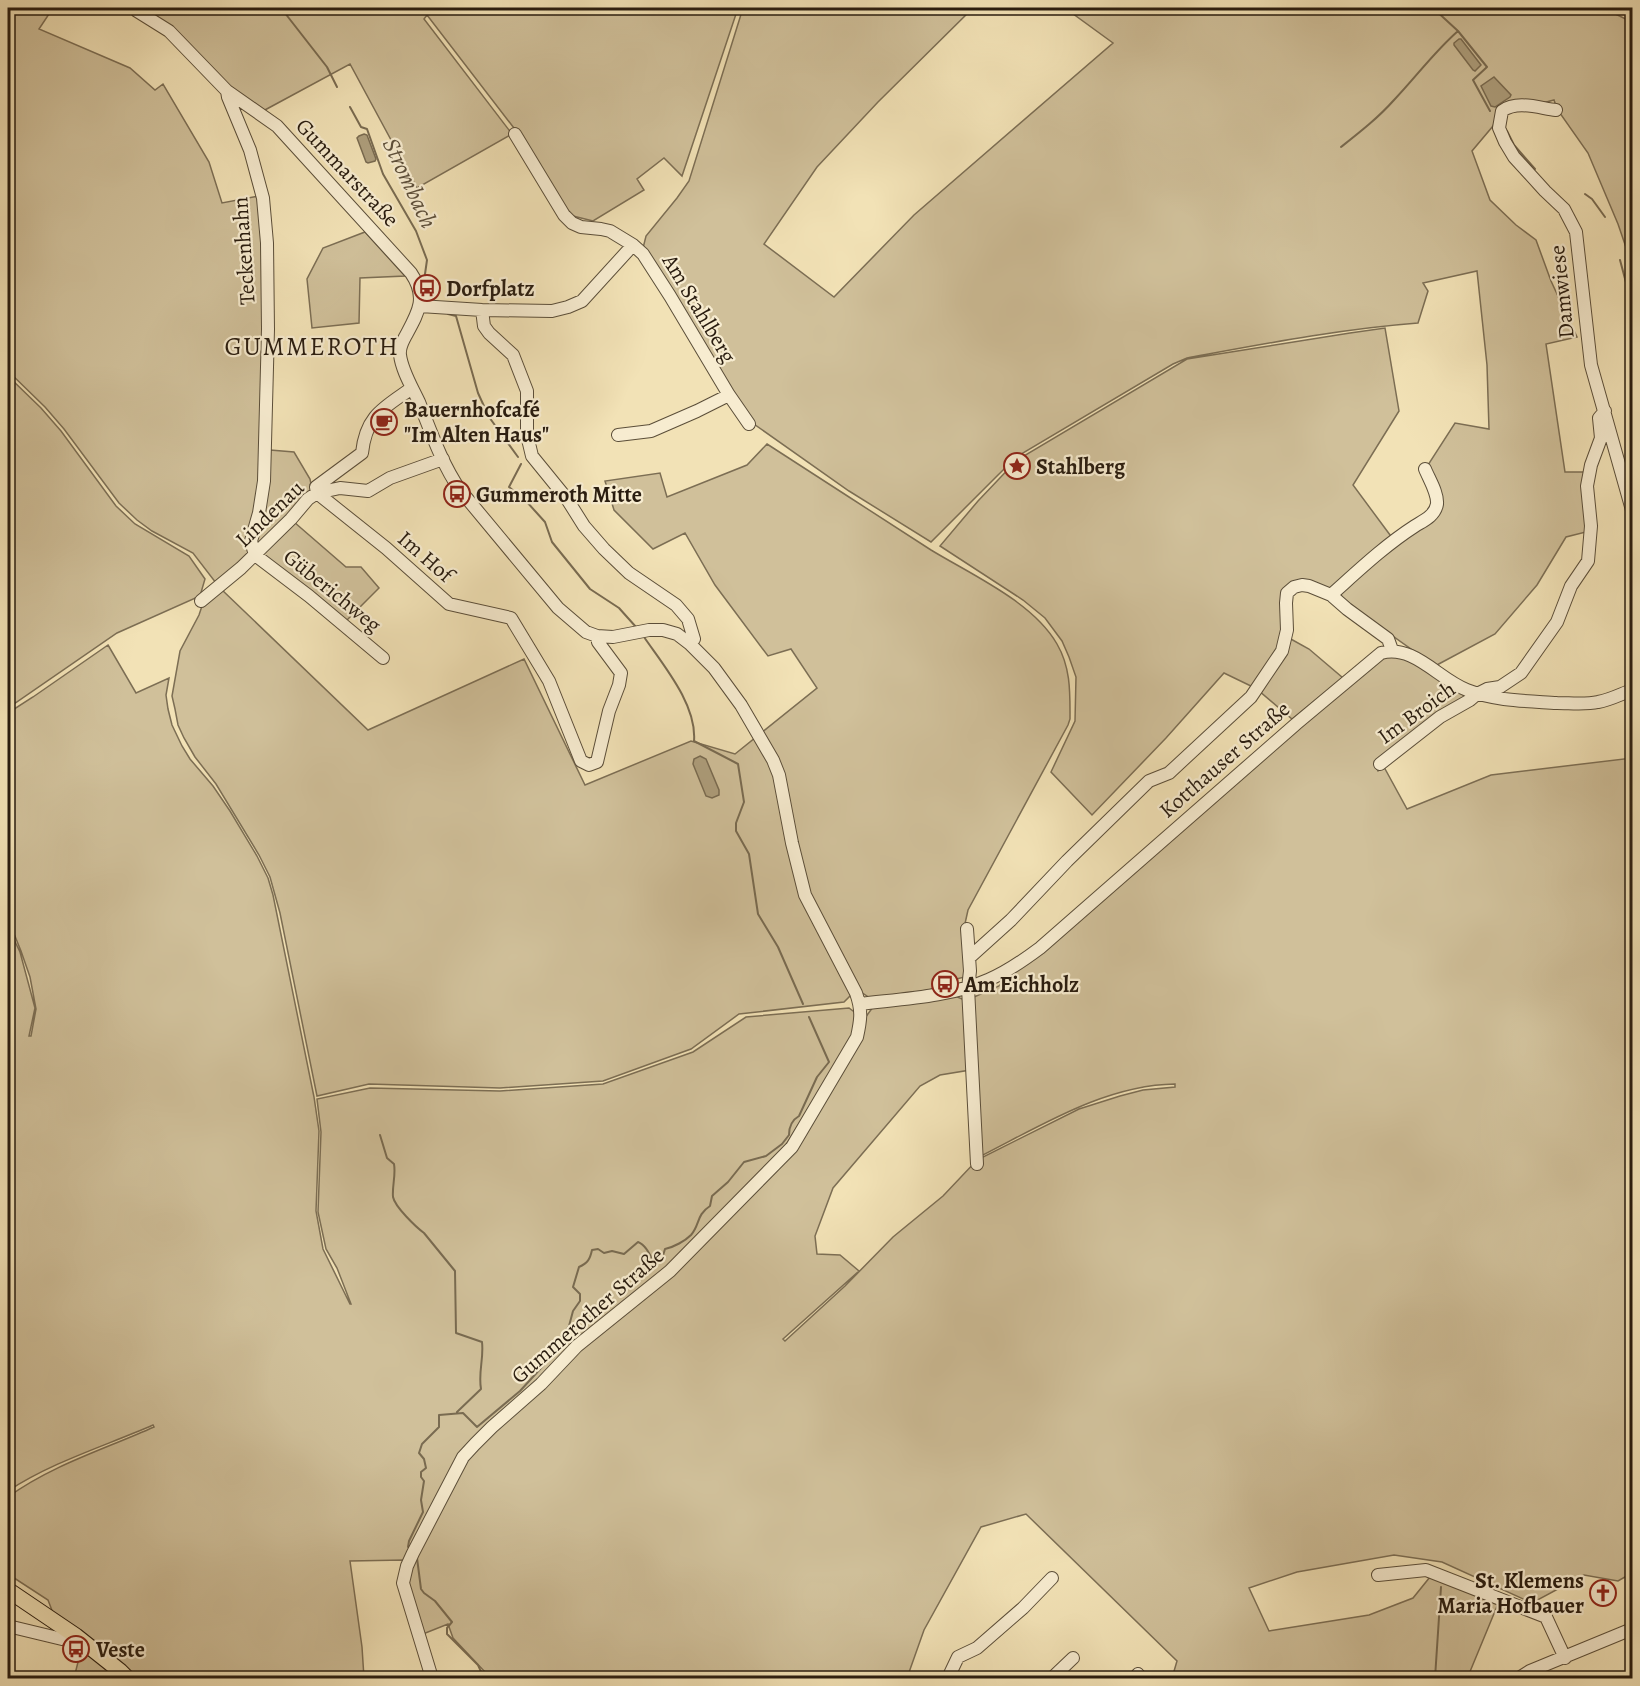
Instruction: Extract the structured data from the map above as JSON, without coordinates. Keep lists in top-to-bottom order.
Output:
{
  "streets": {
    "street": [
      "Gummarstraße",
      "Teckenhahn",
      "Damwiese",
      "Am Stahlberg",
      "Lindenau",
      "Im Hof",
      "Güberichweg",
      "Im Broich",
      "Kotthauser Straße",
      "Gummerother Straße"
    ]
  },
  "crossings": [
    ["Gummarstraße", "Teckenhahn"],
    ["Teckenhahn", "Lindenau"],
    ["Teckenhahn", "Güberichweg"],
    ["Damwiese", "Im Broich"],
    ["Lindenau", "Im Hof"],
    ["Lindenau", "Güberichweg"],
    ["Kotthauser Straße", "Gummerother Straße"]
  ],
  "districts": ["GUMMEROTH"],
  "water": ["Strombach"],
  "places": {
    "bus stop": [
      "Dorfplatz",
      "Gummeroth Mitte",
      "Am Eichholz",
      "Veste"
    ],
    "cafe": ["Bauernhofcafé \"Im Alten Haus\""],
    "place": ["Stahlberg"],
    "church": ["St. Klemens Maria Hofbauer"]
  }
}
